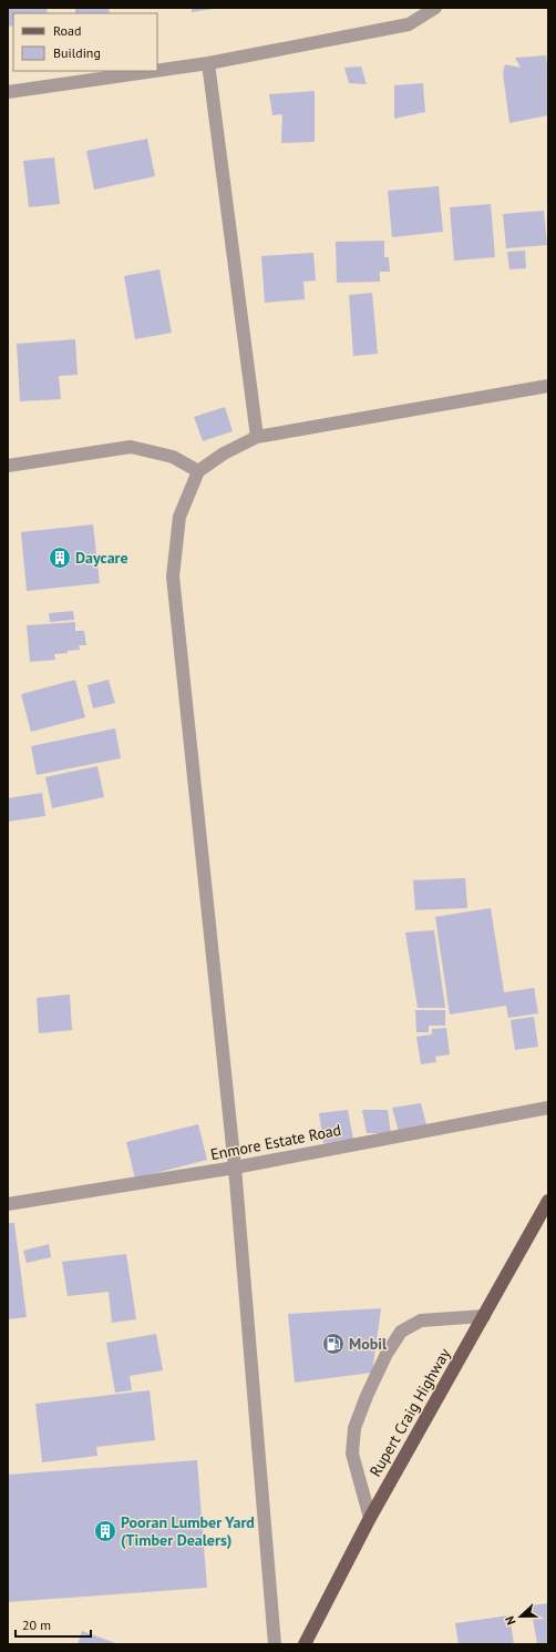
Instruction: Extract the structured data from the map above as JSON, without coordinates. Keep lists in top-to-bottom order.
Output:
{
  "streets": {
    "main road": ["Rupert Craig Highway"],
    "street": ["Enmore Estate Road"]
  },
  "places": {
    "building": ["Daycare", "Pooran Lumber Yard (Timber Dealers)"],
    "fuel station": ["Mobil"]
  },
  "legend": ["Road", "Building"],
  "scale_bar": "20 m",
  "north": "left"
}
